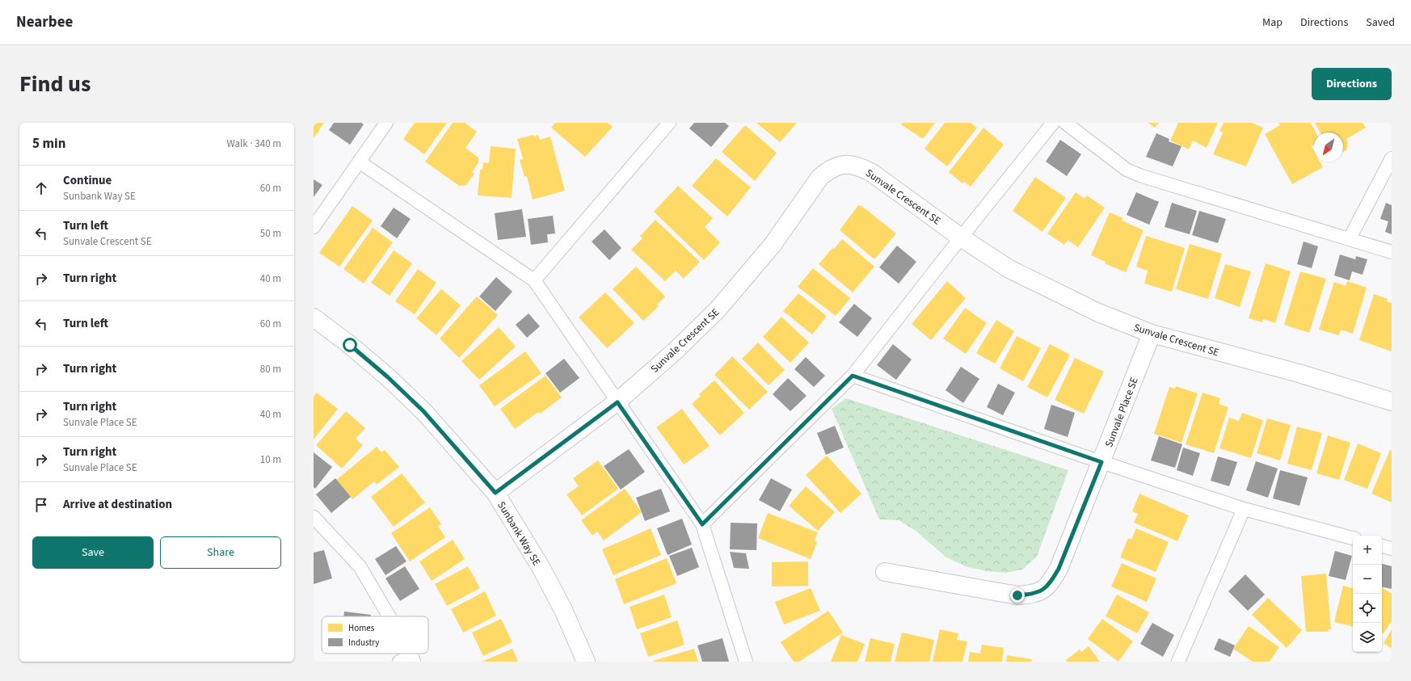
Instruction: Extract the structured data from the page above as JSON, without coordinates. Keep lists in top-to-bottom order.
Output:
{
  "streets": {
    "street": ["Sunvale Crescent SE", "Sunvale Place SE", "Sunbank Way SE"]
  },
  "crossings": [
    ["Sunvale Crescent SE", "Sunvale Place SE"],
    ["Sunvale Crescent SE", "Sunbank Way SE"]
  ],
  "legend": ["Homes", "Industry"],
  "north": "bottom left",
  "page": {
    "header": "Nearbee",
    "nav": ["Map", "Directions", "Saved"],
    "title": "Find us",
    "buttons": [
      "Directions",
      ["Save", "Share"]
    ],
    "heading": ["5 min", "Walk · 340 m"],
    "list": [
      ["Continue", "Sunbank Way SE", "60 m"],
      ["Turn left", "Sunvale Crescent SE", "50 m"],
      ["Turn right", "40 m"],
      ["Turn left", "60 m"],
      ["Turn right", "80 m"],
      ["Turn right", "Sunvale Place SE", "40 m"],
      ["Turn right", "Sunvale Place SE", "10 m"],
      "Arrive at destination"
    ],
    "map_buttons": ["+", "−"]
  }
}
